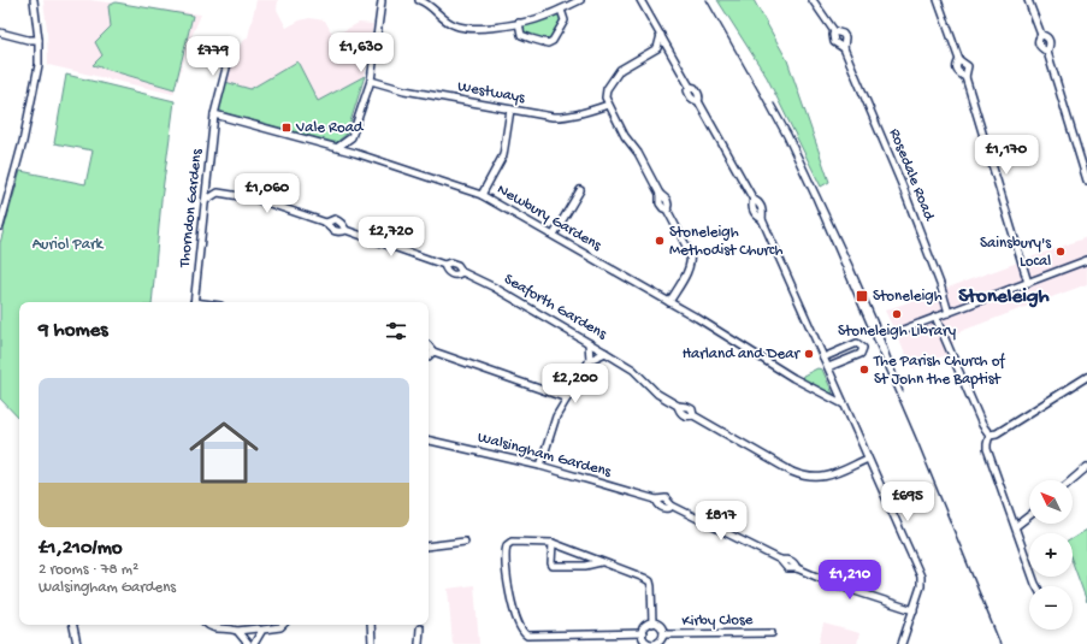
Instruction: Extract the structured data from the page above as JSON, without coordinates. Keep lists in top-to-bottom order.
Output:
{
  "streets": {
    "street": [
      "Westways",
      "Rosedale Road",
      "Thorndon Gardens",
      "Newbury Gardens",
      "Seaforth Gardens",
      "Walsingham Gardens",
      "Kirby Close"
    ]
  },
  "crossings": [
    ["Thorndon Gardens", "Newbury Gardens"]
  ],
  "districts": ["Stoneleigh"],
  "parks": ["Auriol Park"],
  "places": {
    "transit": ["Vale Road", "Stoneleigh"],
    "other": [
      "Stoneleigh Methodist Church",
      "Sainsbury's Local",
      "Stoneleigh Library",
      "Harland and Dear",
      "The Parish Church of St John the Baptist"
    ]
  },
  "north": "top left",
  "page": {
    "price": [
      "£1,630",
      "£779",
      "£1,170",
      "£1,060",
      "£2,720",
      "£2,200",
      "£695",
      "£817",
      "£1,210"
    ],
    "heading": "9 homes",
    "list": [
      {
        "name": "£1,210/mo",
        "note": "2 rooms · 78 m² · Walsingham Gardens"
      }
    ],
    "map_buttons": ["+", "−"]
  }
}
